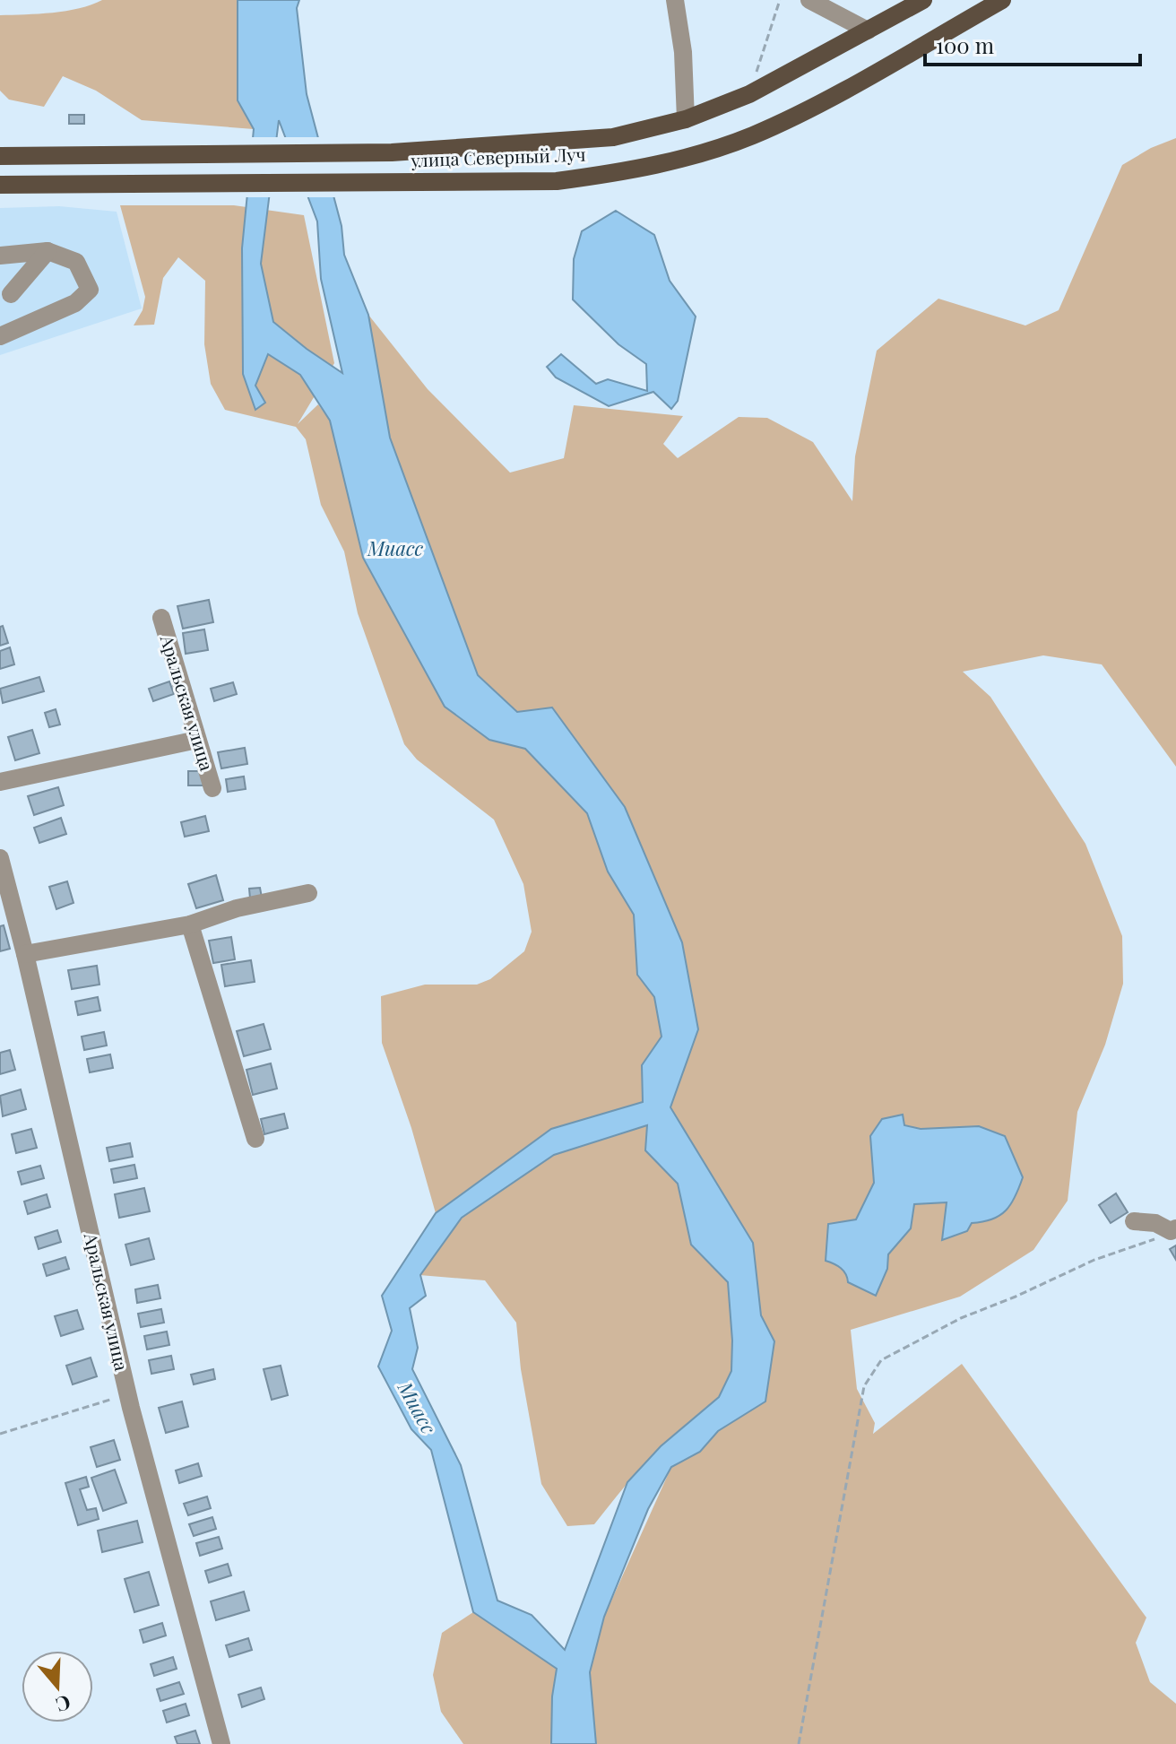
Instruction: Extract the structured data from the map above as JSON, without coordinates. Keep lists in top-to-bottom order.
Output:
{
  "streets": {
    "main road": ["улица Северный Луч"],
    "street": ["Аральская улица"]
  },
  "water": ["Миасс"],
  "scale_bar": "100 m",
  "north": "bottom"
}
